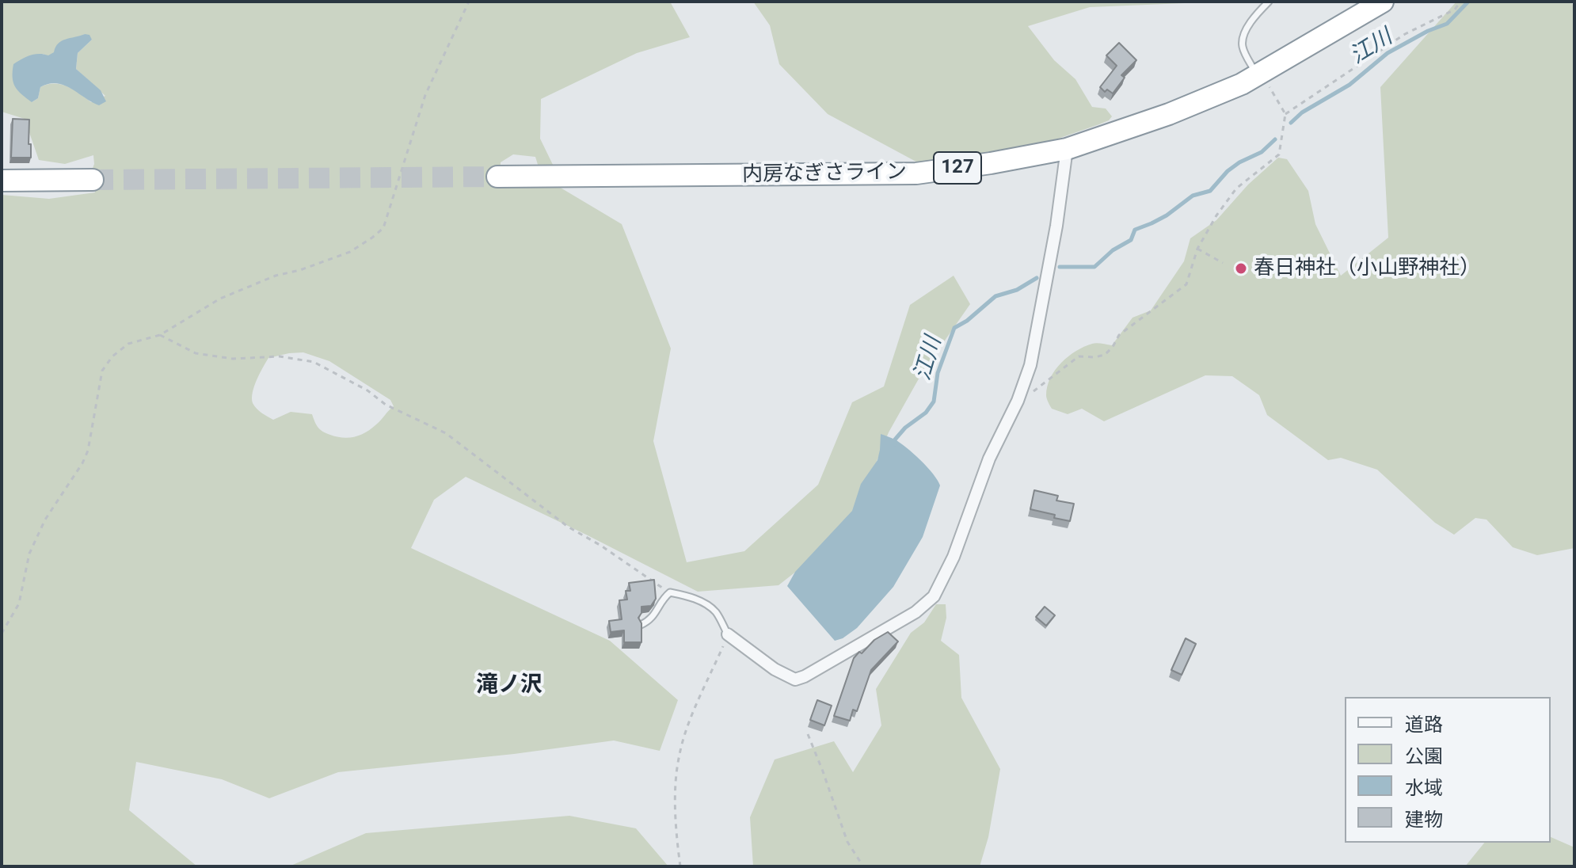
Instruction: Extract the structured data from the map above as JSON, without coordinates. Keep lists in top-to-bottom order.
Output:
{
  "streets": {
    "highway": ["127", "内房なぎさライン"]
  },
  "districts": ["滝ノ沢"],
  "water": ["江川"],
  "places": ["春日神社（小山野神社）"],
  "legend": [
    "道路",
    "公園",
    "水域",
    "建物"
  ]
}
